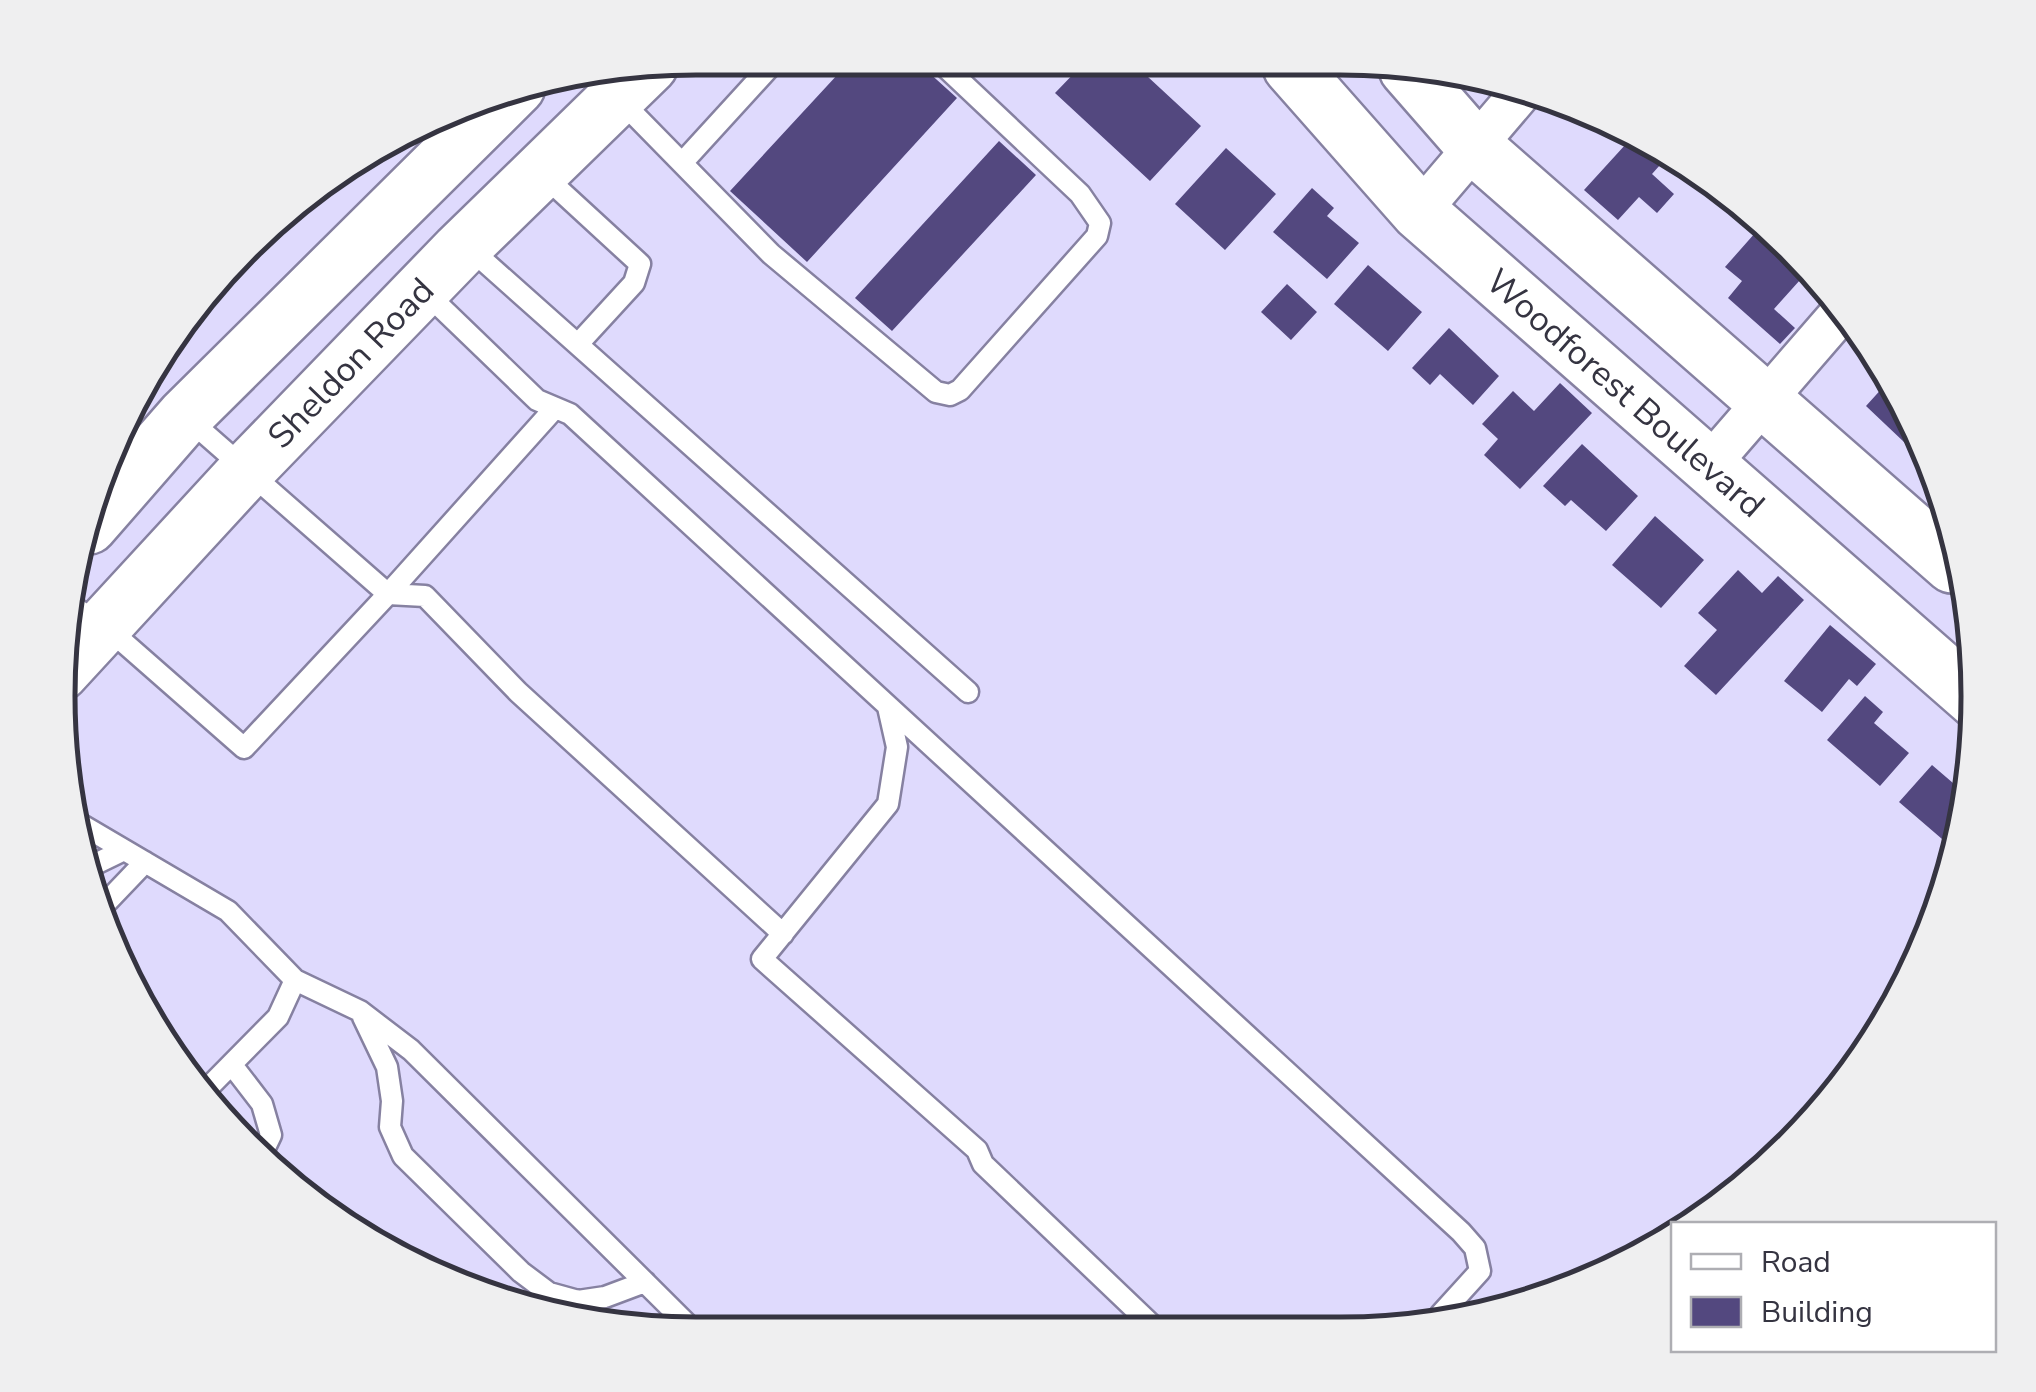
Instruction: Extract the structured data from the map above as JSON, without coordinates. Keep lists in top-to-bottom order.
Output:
{
  "streets": {
    "main road": ["Sheldon Road", "Woodforest Boulevard"]
  },
  "legend": ["Road", "Building"]
}
